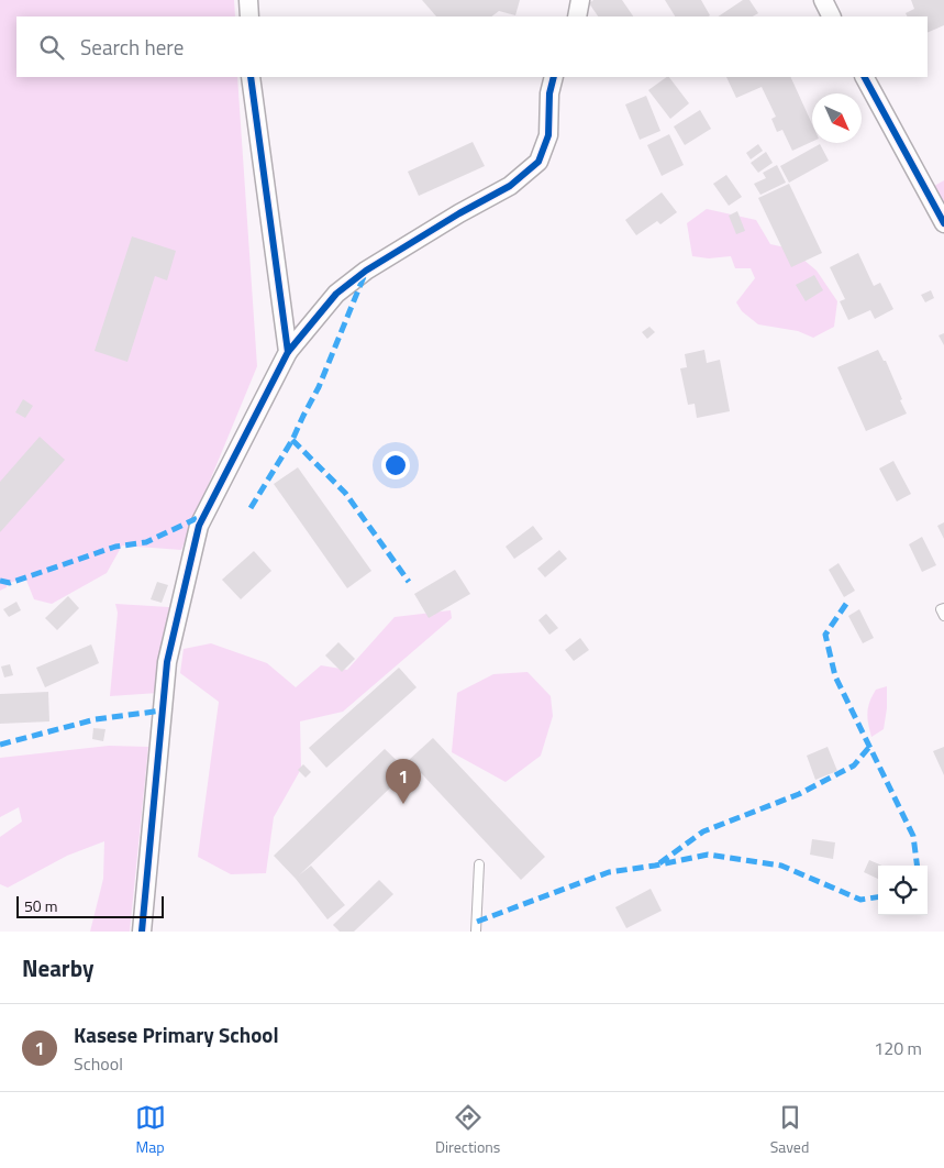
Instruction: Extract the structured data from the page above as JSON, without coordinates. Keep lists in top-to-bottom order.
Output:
{
  "scale_bar": "50 m",
  "north": "bottom right",
  "page": {
    "search": "Search here",
    "pins": "1",
    "scale": "50 m",
    "heading": "Nearby",
    "list": [
      {
        "mark": "1",
        "name": "Kasese Primary School",
        "note": "School",
        "value": "120 m"
      }
    ],
    "nav": ["Map", "Directions", "Saved"]
  }
}
